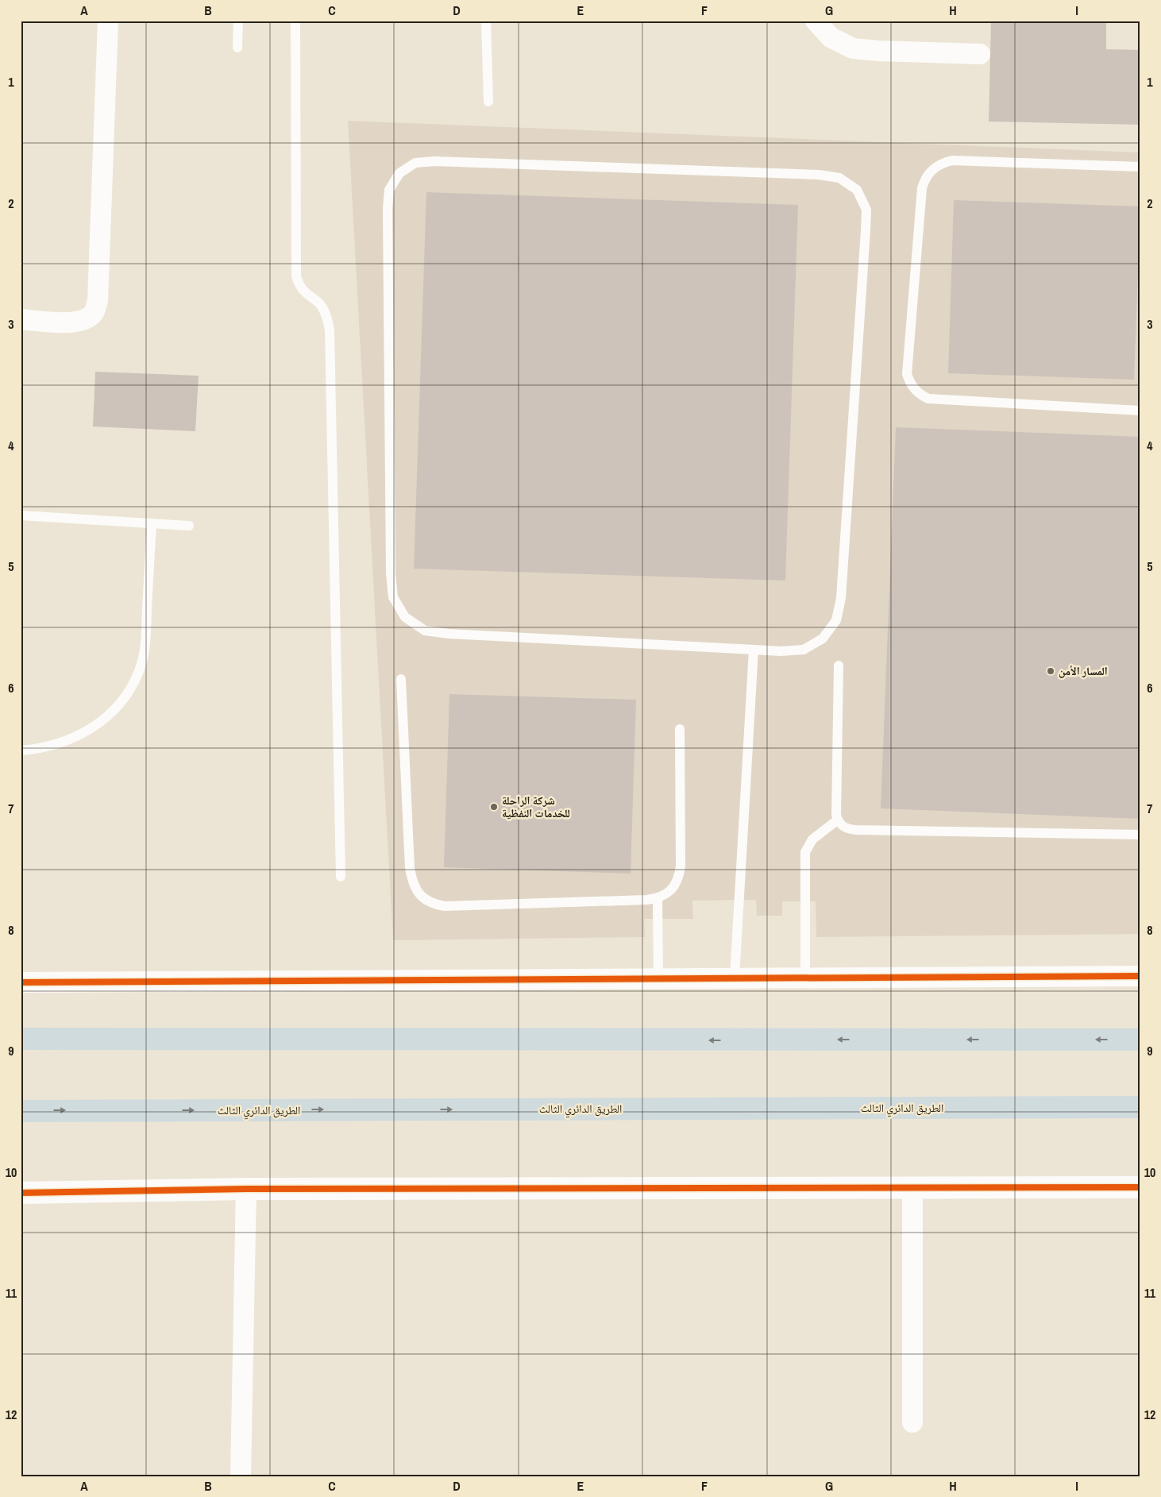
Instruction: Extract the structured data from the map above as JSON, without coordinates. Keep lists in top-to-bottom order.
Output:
{
  "streets": {
    "highway": ["الطريق الدائري الثالث"]
  },
  "places": ["المسار الأمن", "شركة الراحلة للخدمات النفظية"],
  "grid": {
    "columns": [
      "A",
      "B",
      "C",
      "D",
      "E",
      "F",
      "G",
      "H",
      "I"
    ],
    "rows": [
      "1",
      "2",
      "3",
      "4",
      "5",
      "6",
      "7",
      "8",
      "9",
      "10",
      "11",
      "12"
    ]
  }
}
